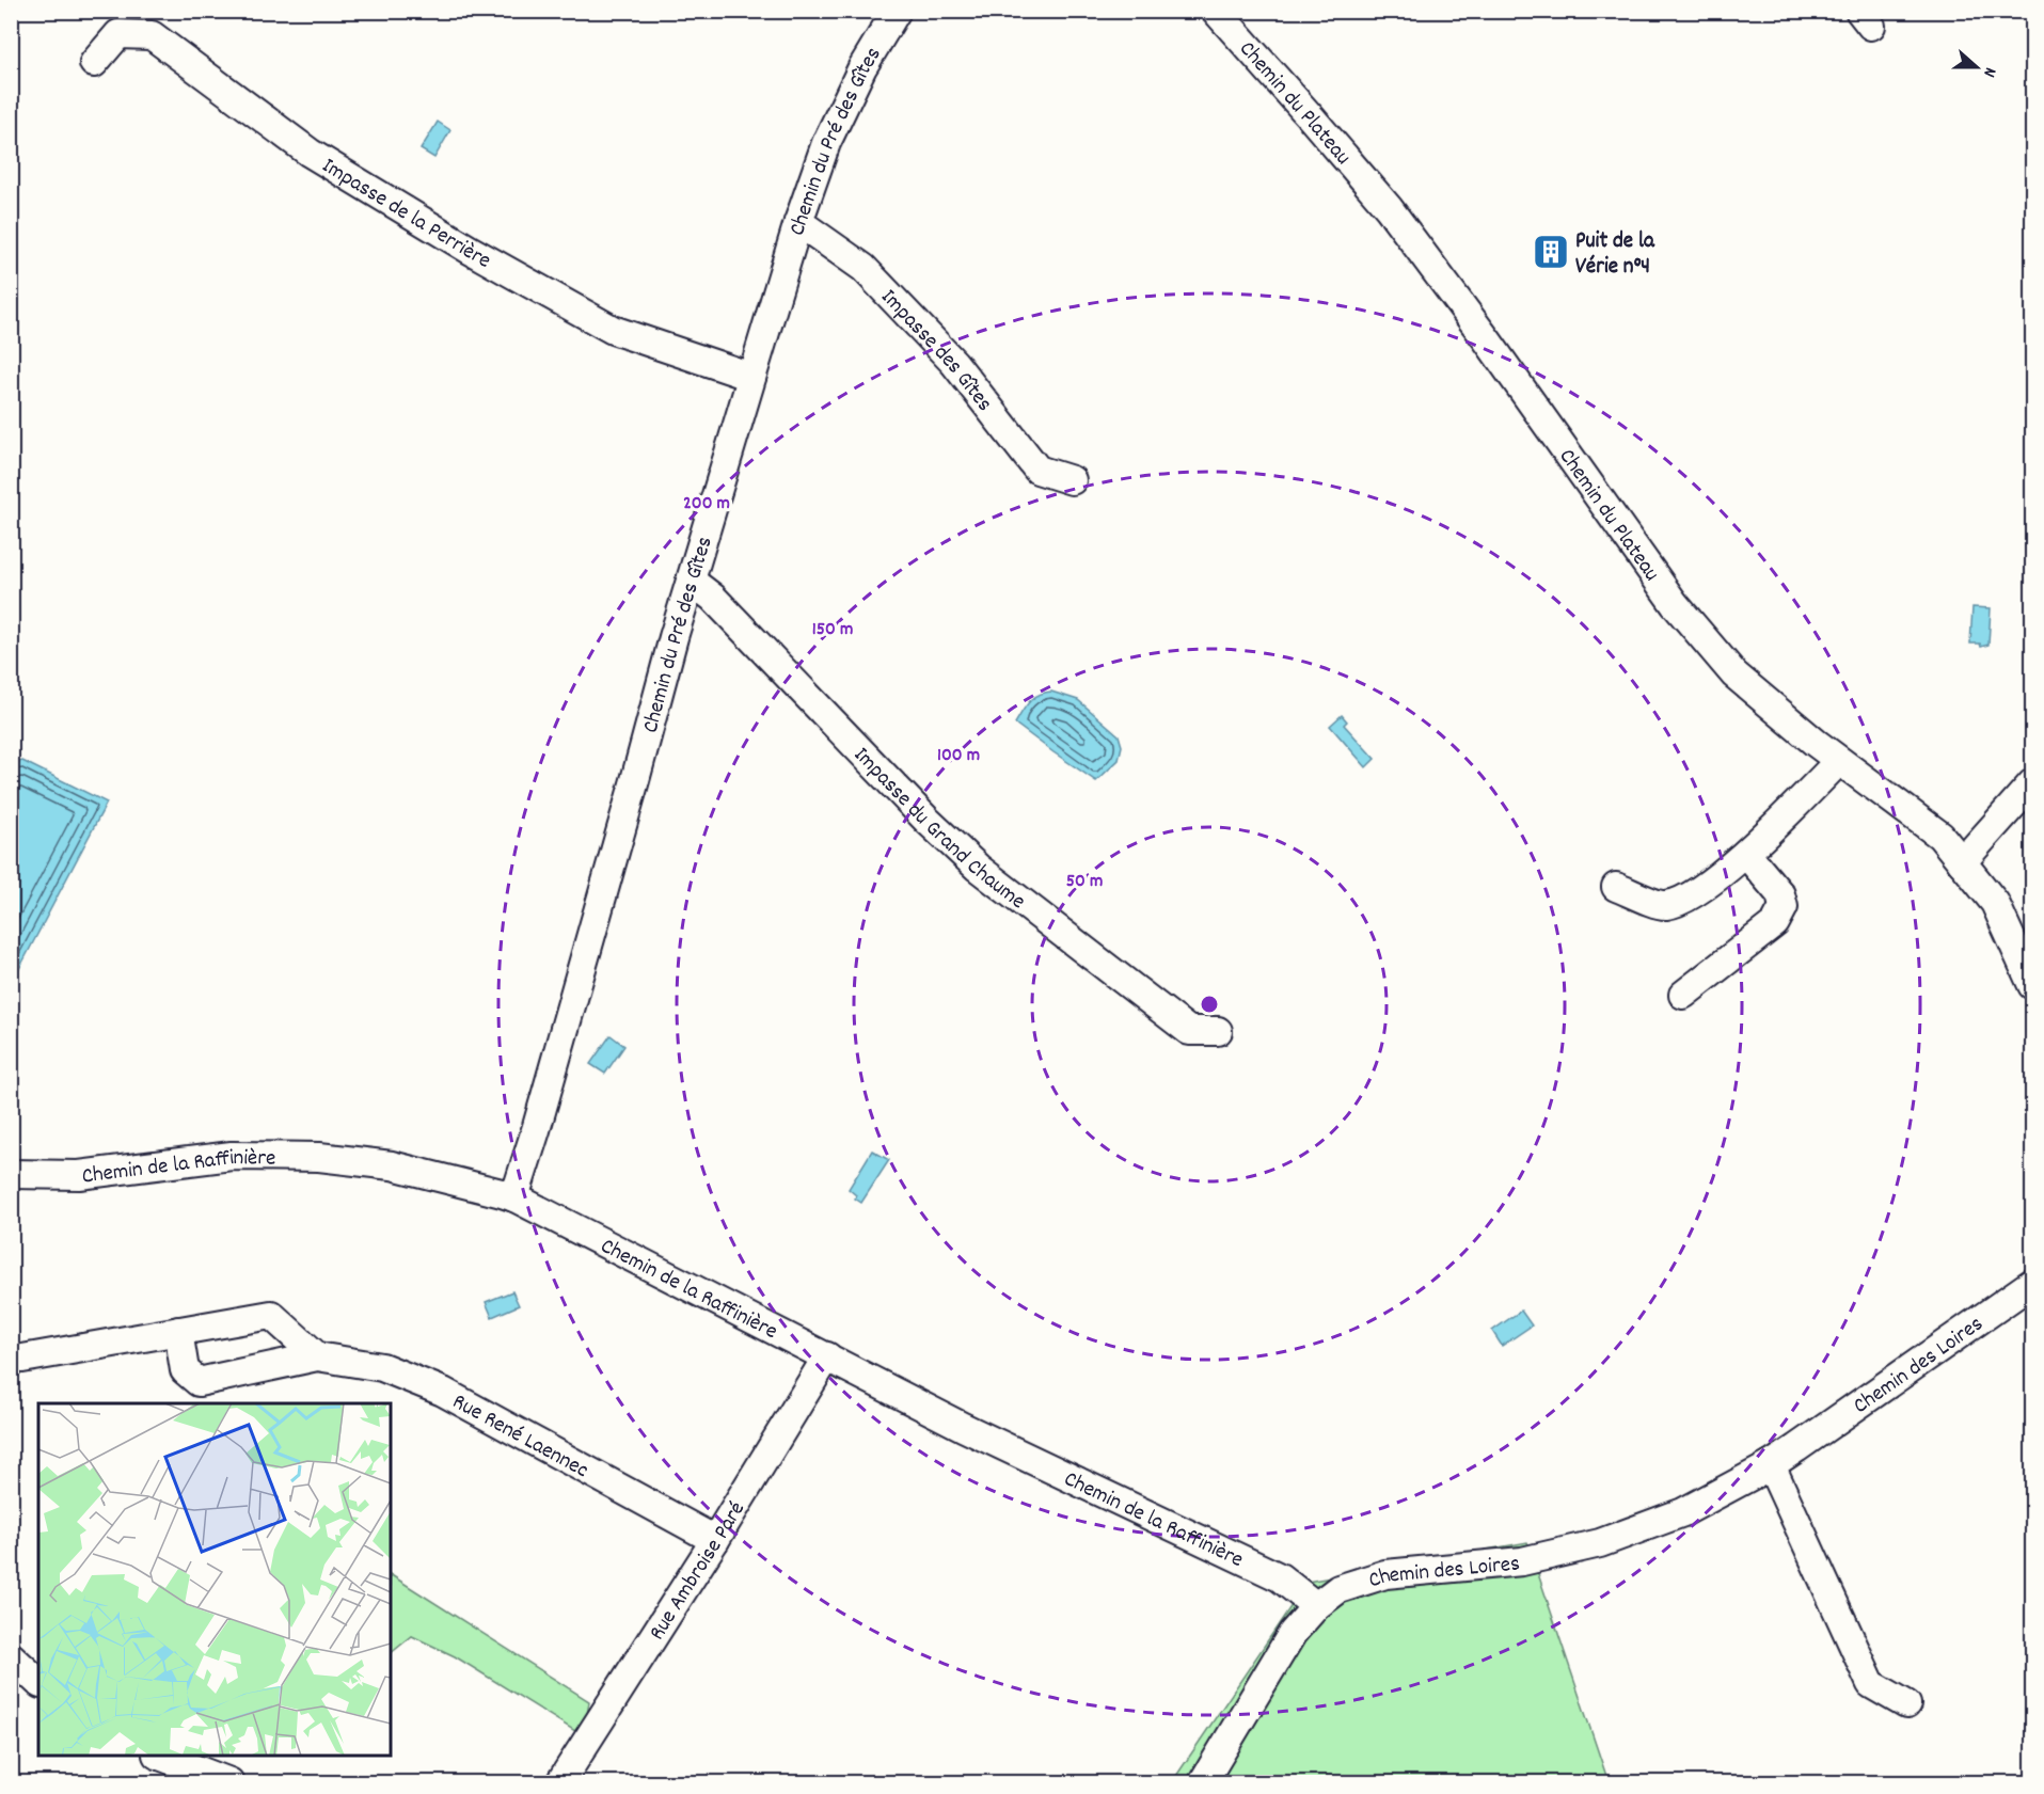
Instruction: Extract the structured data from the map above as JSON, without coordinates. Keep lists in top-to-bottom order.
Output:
{
  "streets": {
    "street": [
      "Chemin du Plateau",
      "Chemin du Pré des Gîtes",
      "Impasse de la Perrière",
      "Impasse des Gîtes",
      "Impasse du Grand Chaume",
      "Chemin de la Raffinière",
      "Chemin des Loires",
      "Rue René Laennec",
      "Rue Ambroise Paré"
    ]
  },
  "crossings": [
    ["Chemin du Pré des Gîtes", "Impasse de la Perrière"],
    ["Chemin du Pré des Gîtes", "Impasse des Gîtes"],
    ["Chemin du Pré des Gîtes", "Impasse du Grand Chaume"],
    ["Chemin du Pré des Gîtes", "Chemin de la Raffinière"],
    ["Chemin de la Raffinière", "Chemin des Loires"],
    ["Chemin de la Raffinière", "Rue Ambroise Paré"],
    ["Rue René Laennec", "Rue Ambroise Paré"]
  ],
  "places": {
    "building": ["Puit de la Vérie n°4"]
  },
  "north": "right",
  "rings": [
    "200 m",
    "150 m",
    "100 m",
    "50 m"
  ]
}
